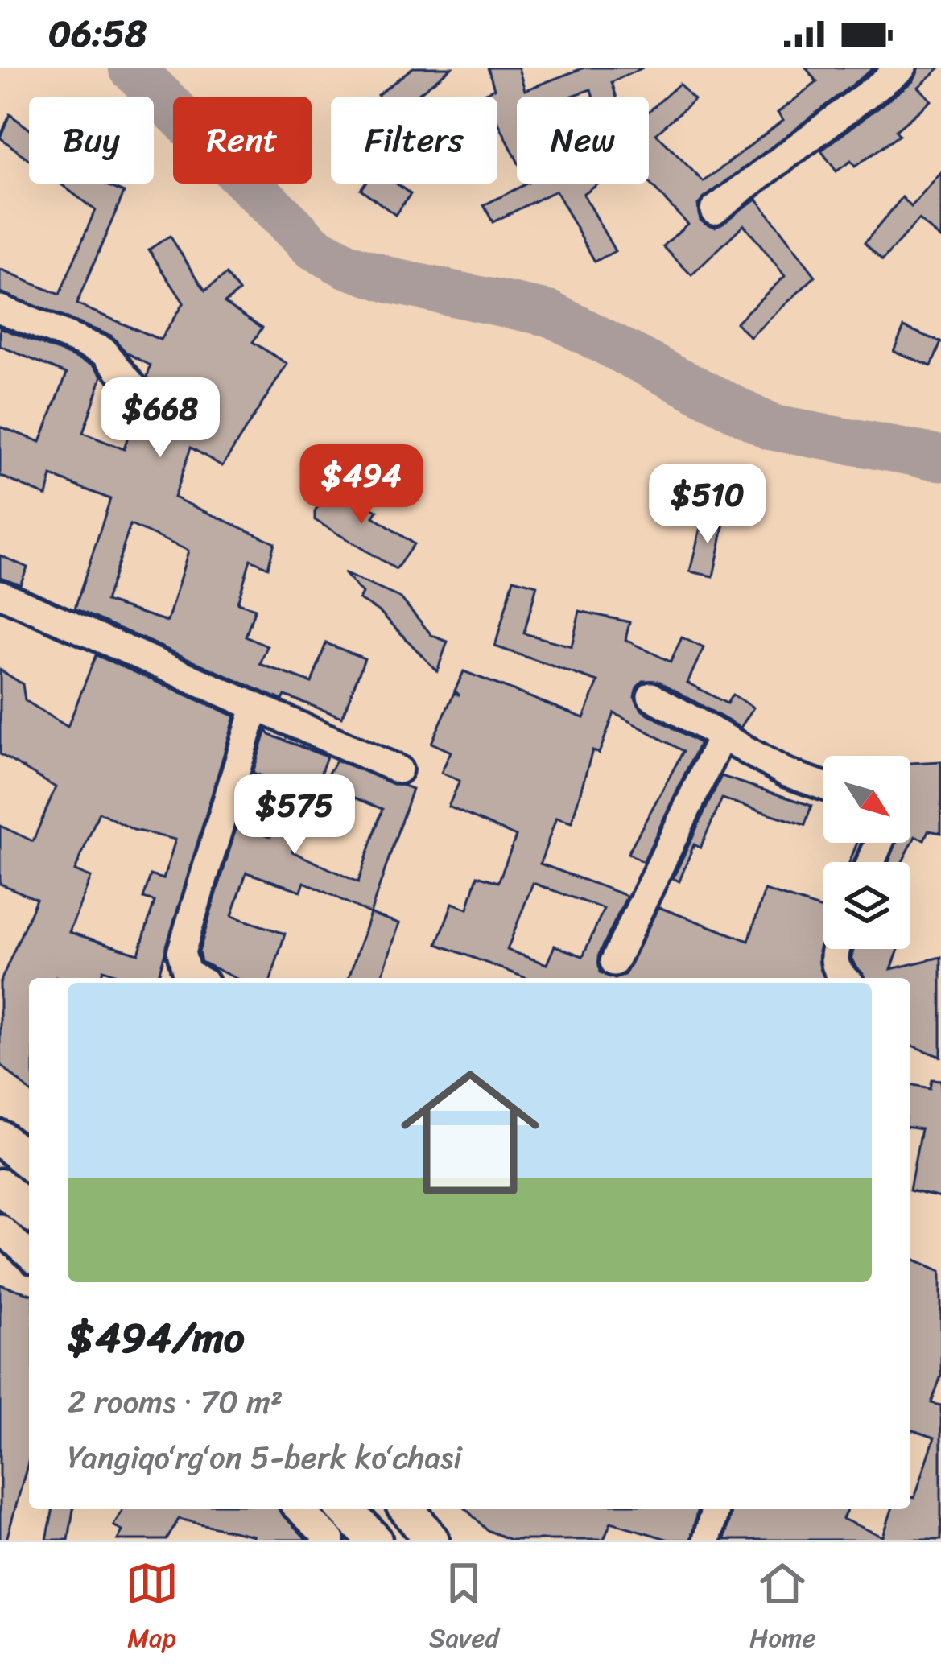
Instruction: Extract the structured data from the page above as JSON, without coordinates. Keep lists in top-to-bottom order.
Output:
{
  "north": "bottom right",
  "page": {
    "status": "06:58",
    "chip": [
      "Buy",
      "Rent",
      "Filters",
      "New"
    ],
    "price": [
      "$668",
      "$494",
      "$510",
      "$575"
    ],
    "list": [
      {
        "name": "$494/mo",
        "note": "2 rooms · 70 m² · Yangiqoʻrgʻon 5-berk koʻchasi"
      }
    ],
    "tabs": ["Map", "Saved", "Home"]
  }
}
